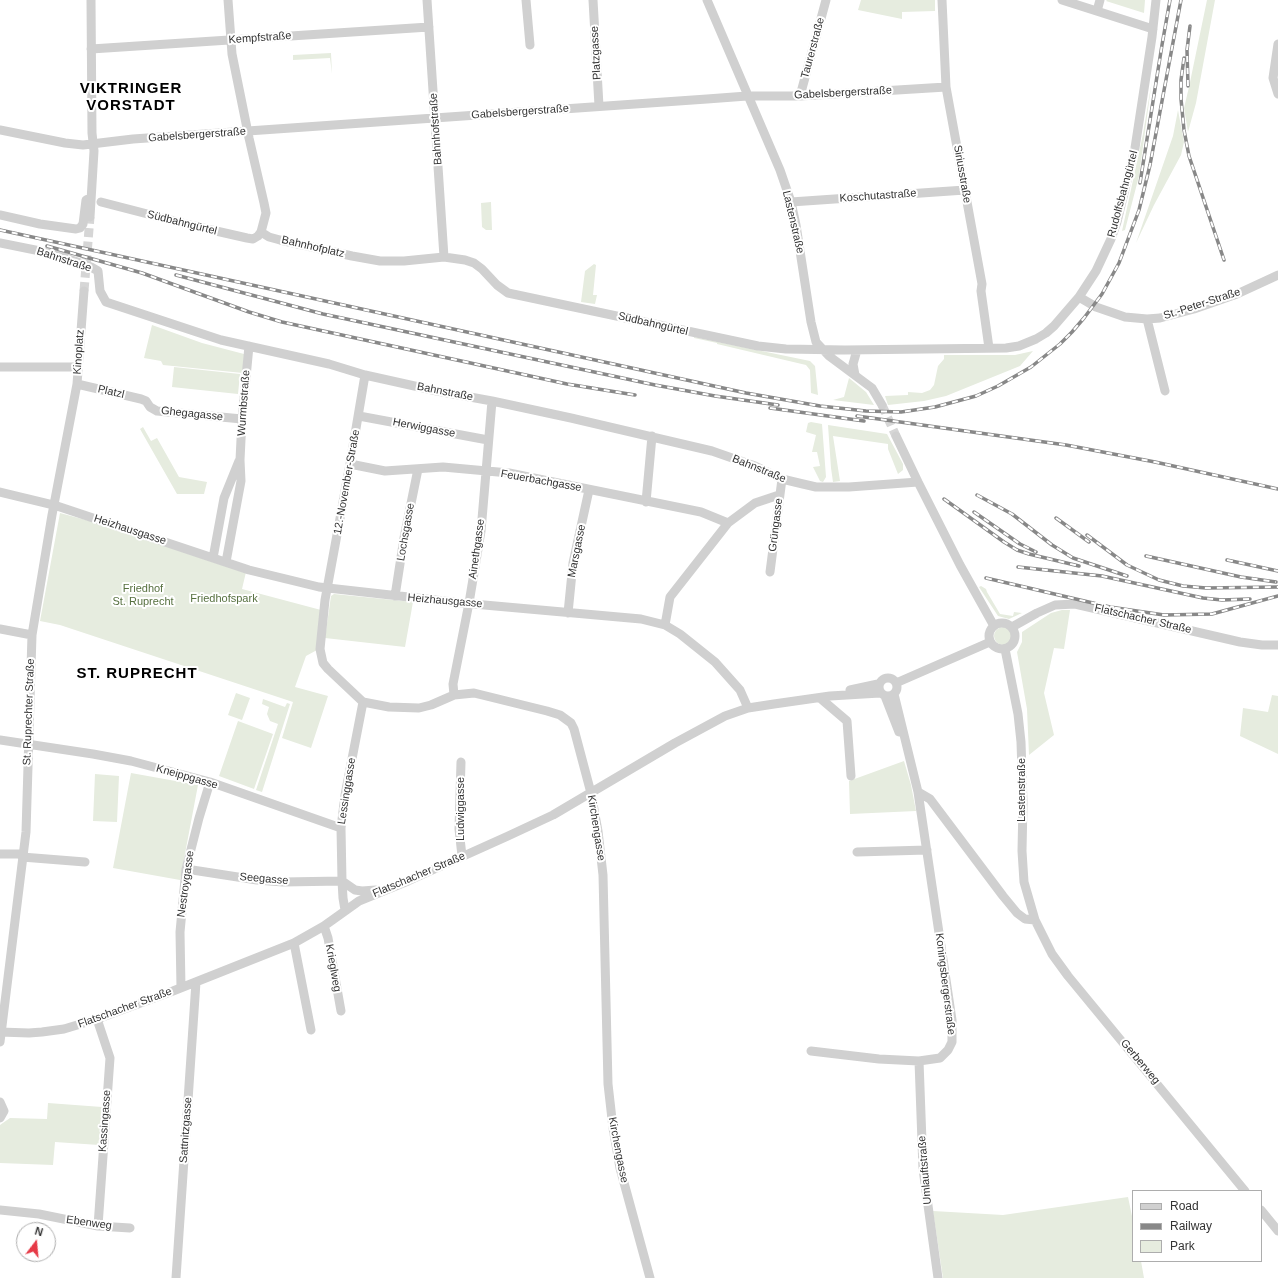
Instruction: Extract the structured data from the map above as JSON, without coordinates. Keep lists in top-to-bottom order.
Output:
{
  "streets": {
    "street": [
      "Kempfstraße",
      "Taurerstraße",
      "Platzgasse",
      "Gabelsbergerstraße",
      "Bahnhofstraße",
      "Siriusstraße",
      "Rudolfsbahngürtel",
      "Koschutastraße",
      "Lastenstraße",
      "Südbahngürtel",
      "Bahnhofplatz",
      "Bahnstraße",
      "St.-Peter-Straße",
      "Kinoplatz",
      "Platzl",
      "Wurmbstraße",
      "Ghegagasse",
      "Herwiggasse",
      "Feuerbachgasse",
      "12.-November-Straße",
      "Grüngasse",
      "Heizhausgasse",
      "Lochsgasse",
      "Ainethgasse",
      "Marsgasse",
      "Flatschacher Straße",
      "St. Ruprechter Straße",
      "Kneippgasse",
      "Lessinggasse",
      "Ludwiggasse",
      "Kirchengasse",
      "Seegasse",
      "Nestroygasse",
      "Krieglweg",
      "Koningsbergerstraße",
      "Gerberweg",
      "Kassingasse",
      "Sattnitzgasse",
      "Umlauftstraße",
      "Ebenweg"
    ]
  },
  "crossings": [
    ["Kempfstraße", "Bahnhofstraße"],
    ["Taurerstraße", "Gabelsbergerstraße"],
    ["Platzgasse", "Gabelsbergerstraße"],
    ["Gabelsbergerstraße", "Bahnhofstraße"],
    ["Gabelsbergerstraße", "Siriusstraße"],
    ["Gabelsbergerstraße", "Lastenstraße"],
    ["Bahnhofstraße", "Südbahngürtel"],
    ["Bahnhofstraße", "Bahnhofplatz"],
    ["Siriusstraße", "Rudolfsbahngürtel"],
    ["Siriusstraße", "Koschutastraße"],
    ["Rudolfsbahngürtel", "Lastenstraße"],
    ["Rudolfsbahngürtel", "Südbahngürtel"],
    ["Rudolfsbahngürtel", "St.-Peter-Straße"],
    ["Koschutastraße", "Lastenstraße"],
    ["Lastenstraße", "Südbahngürtel"],
    ["Lastenstraße", "Flatschacher Straße"],
    ["Lastenstraße", "Gerberweg"],
    ["Südbahngürtel", "Bahnhofplatz"],
    ["Bahnstraße", "Wurmbstraße"],
    ["Bahnstraße", "12.-November-Straße"],
    ["Bahnstraße", "Grüngasse"],
    ["Bahnstraße", "Ainethgasse"],
    ["Kinoplatz", "Platzl"],
    ["Kinoplatz", "St. Ruprechter Straße"],
    ["Platzl", "Ghegagasse"],
    ["Platzl", "St. Ruprechter Straße"],
    ["Wurmbstraße", "Ghegagasse"],
    ["Wurmbstraße", "Heizhausgasse"],
    ["Herwiggasse", "12.-November-Straße"],
    ["Herwiggasse", "Ainethgasse"],
    ["Feuerbachgasse", "12.-November-Straße"],
    ["Feuerbachgasse", "Lochsgasse"],
    ["Feuerbachgasse", "Ainethgasse"],
    ["Feuerbachgasse", "Marsgasse"],
    ["12.-November-Straße", "Heizhausgasse"],
    ["Heizhausgasse", "Lochsgasse"],
    ["Heizhausgasse", "Ainethgasse"],
    ["Heizhausgasse", "Marsgasse"],
    ["Heizhausgasse", "Flatschacher Straße"],
    ["Heizhausgasse", "St. Ruprechter Straße"],
    ["Ainethgasse", "Kirchengasse"],
    ["Flatschacher Straße", "St. Ruprechter Straße"],
    ["Flatschacher Straße", "Lessinggasse"],
    ["Flatschacher Straße", "Ludwiggasse"],
    ["Flatschacher Straße", "Kirchengasse"],
    ["Flatschacher Straße", "Nestroygasse"],
    ["Flatschacher Straße", "Krieglweg"],
    ["Flatschacher Straße", "Koningsbergerstraße"],
    ["Flatschacher Straße", "Kassingasse"],
    ["Flatschacher Straße", "Sattnitzgasse"],
    ["St. Ruprechter Straße", "Kneippgasse"],
    ["Kneippgasse", "Lessinggasse"],
    ["Kneippgasse", "Nestroygasse"],
    ["Lessinggasse", "Kirchengasse"],
    ["Lessinggasse", "Seegasse"],
    ["Seegasse", "Nestroygasse"],
    ["Koningsbergerstraße", "Umlauftstraße"],
    ["Kassingasse", "Ebenweg"]
  ],
  "districts": ["VIKTRINGER VORSTADT", "ST. RUPRECHT"],
  "parks": ["Friedhof St. Ruprecht", "Friedhofspark"],
  "legend": ["Road", "Railway", "Park"],
  "north": "top"
}
